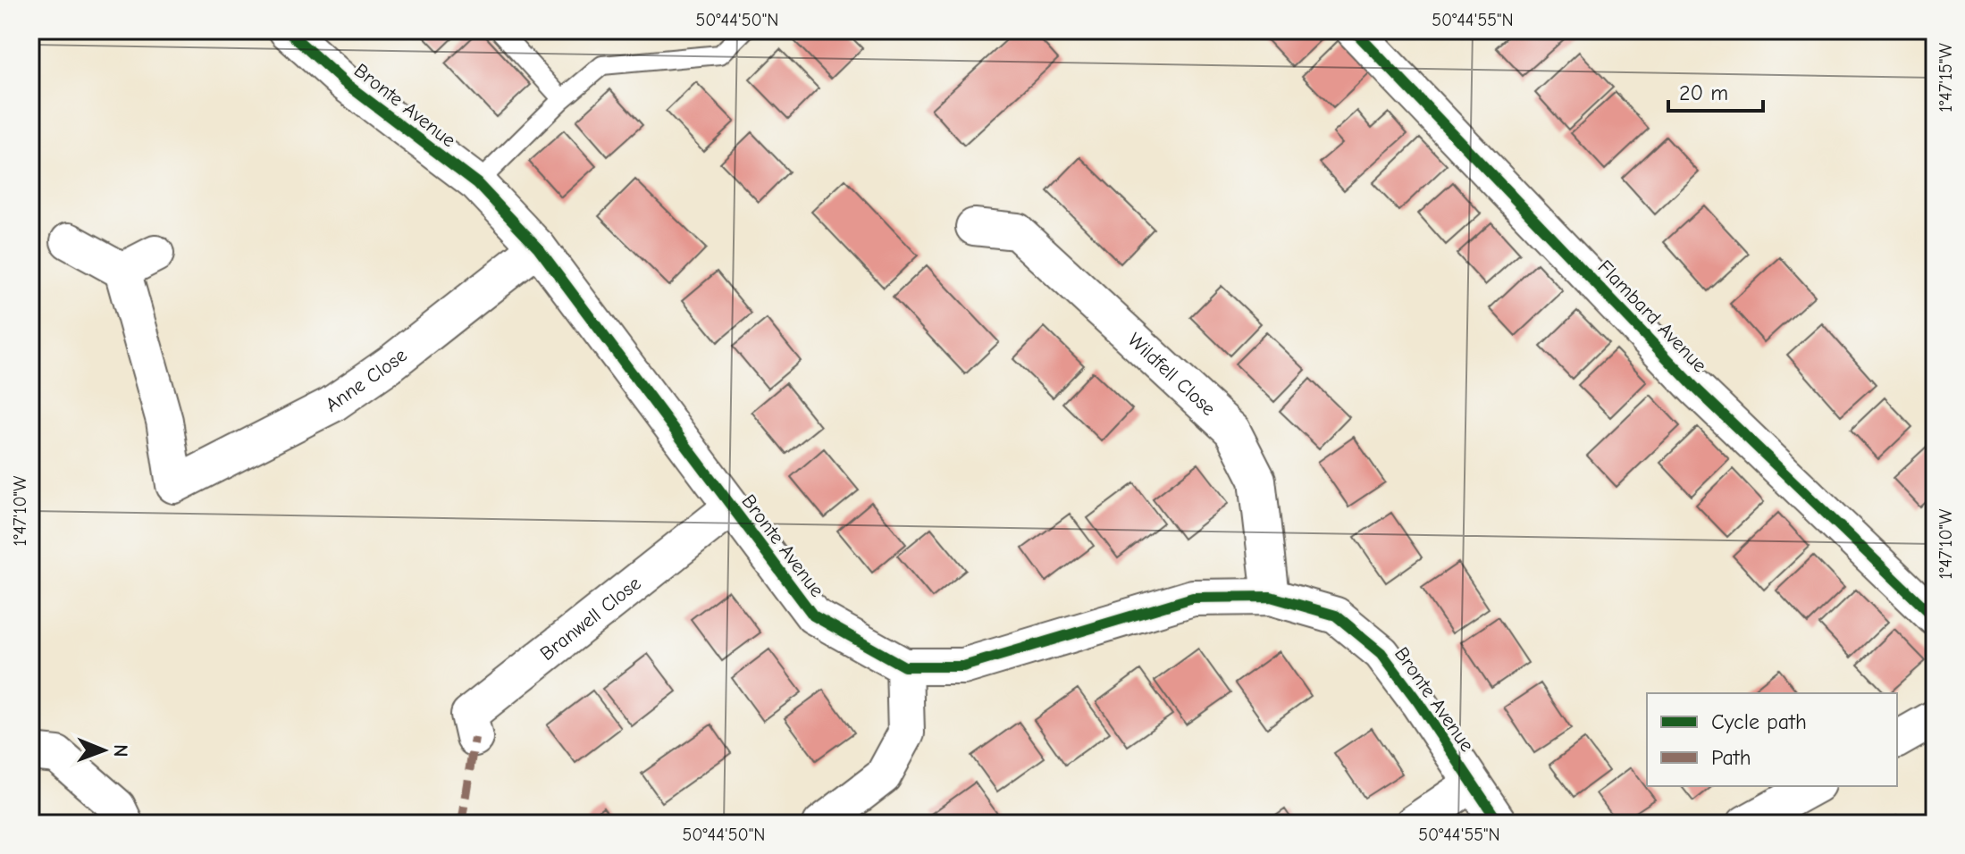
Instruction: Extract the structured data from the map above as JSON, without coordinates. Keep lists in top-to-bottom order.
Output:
{
  "streets": {
    "street": [
      "Bronte Avenue",
      "Flambard Avenue",
      "Wildfell Close",
      "Anne Close",
      "Branwell Close"
    ]
  },
  "crossings": [
    ["Bronte Avenue", "Wildfell Close"],
    ["Bronte Avenue", "Anne Close"],
    ["Bronte Avenue", "Branwell Close"]
  ],
  "legend": ["Cycle path", "Path"],
  "scale_bar": "20 m",
  "north": "right",
  "coordinates": [
    "50°44'50\"N",
    "50°44'55\"N",
    "1°47'15\"W",
    "1°47'10\"W"
  ]
}
